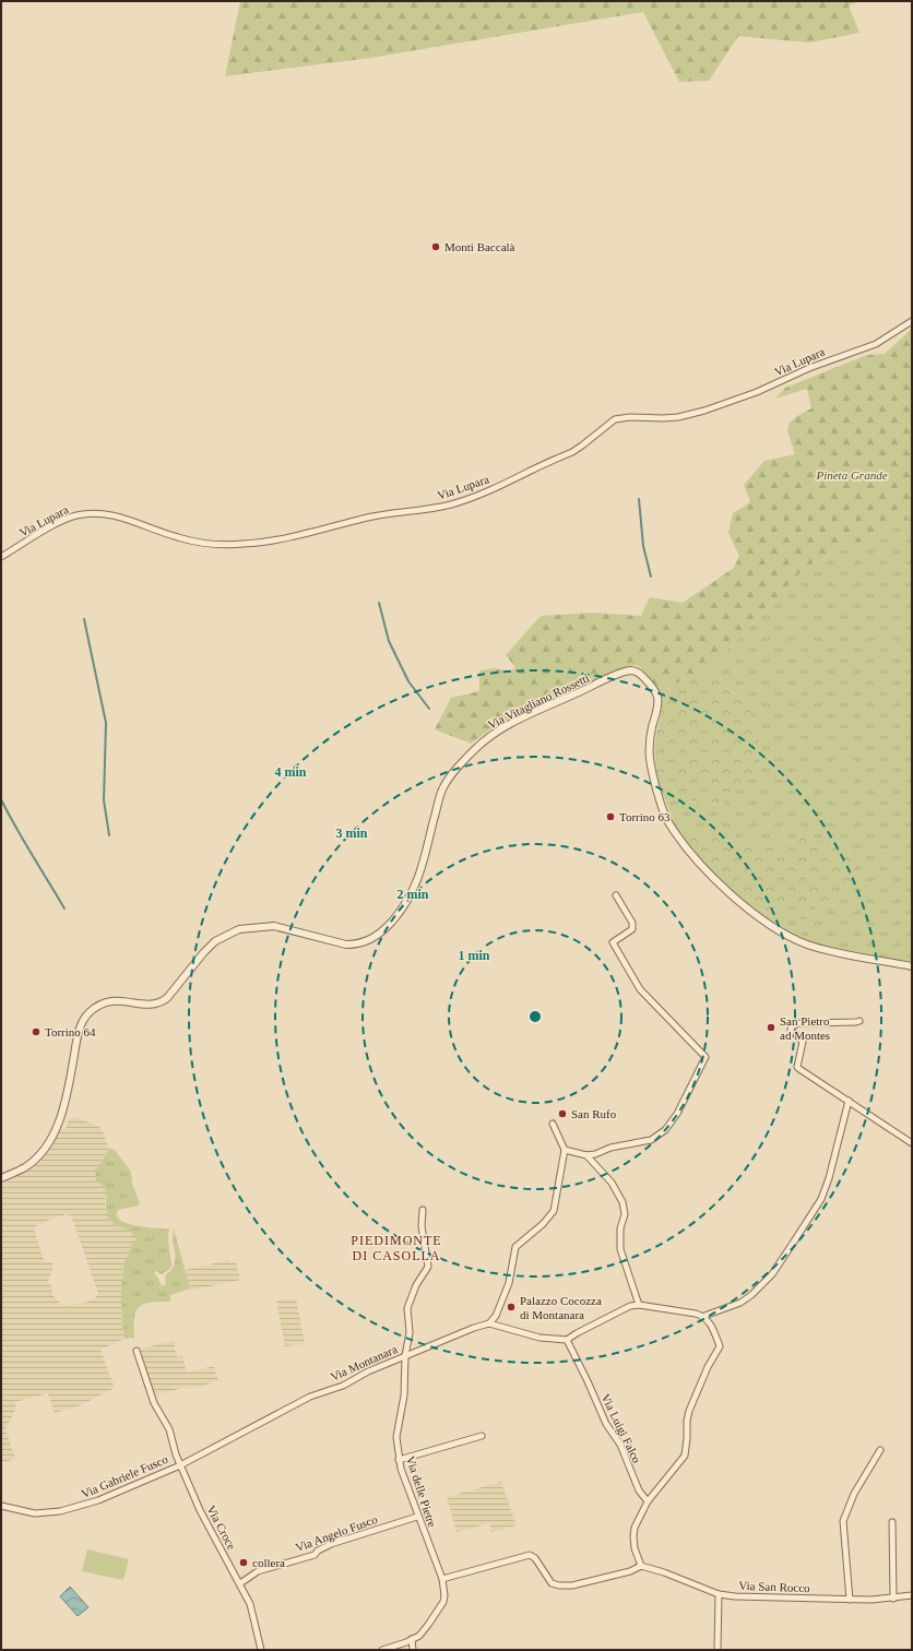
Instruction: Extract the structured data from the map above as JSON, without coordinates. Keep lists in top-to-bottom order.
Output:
{
  "streets": {
    "street": [
      "Via Lupara",
      "Via Vitagliano Rossetti",
      "Via Montanara",
      "Via Luigi Falco",
      "Via Gabriele Fusco",
      "Via delle Pietre",
      "Via Croce",
      "Via Angelo Fusco",
      "Via San Rocco"
    ]
  },
  "crossings": [
    ["Via Montanara", "Via Gabriele Fusco"],
    ["Via Montanara", "Via delle Pietre"],
    ["Via Montanara", "Via Croce"],
    ["Via Gabriele Fusco", "Via Croce"],
    ["Via delle Pietre", "Via Angelo Fusco"],
    ["Via Croce", "Via Angelo Fusco"]
  ],
  "districts": ["PIEDIMONTE DI CASOLLA"],
  "parks": ["Pineta Grande"],
  "places": [
    "Monti Baccalà",
    "Torrino 63",
    "San Pietro ad Montes",
    "Torrino 64",
    "San Rufo",
    "Palazzo Cocozza di Montanara",
    "collera"
  ],
  "rings": [
    "4 min",
    "3 min",
    "2 min",
    "1 min"
  ]
}
